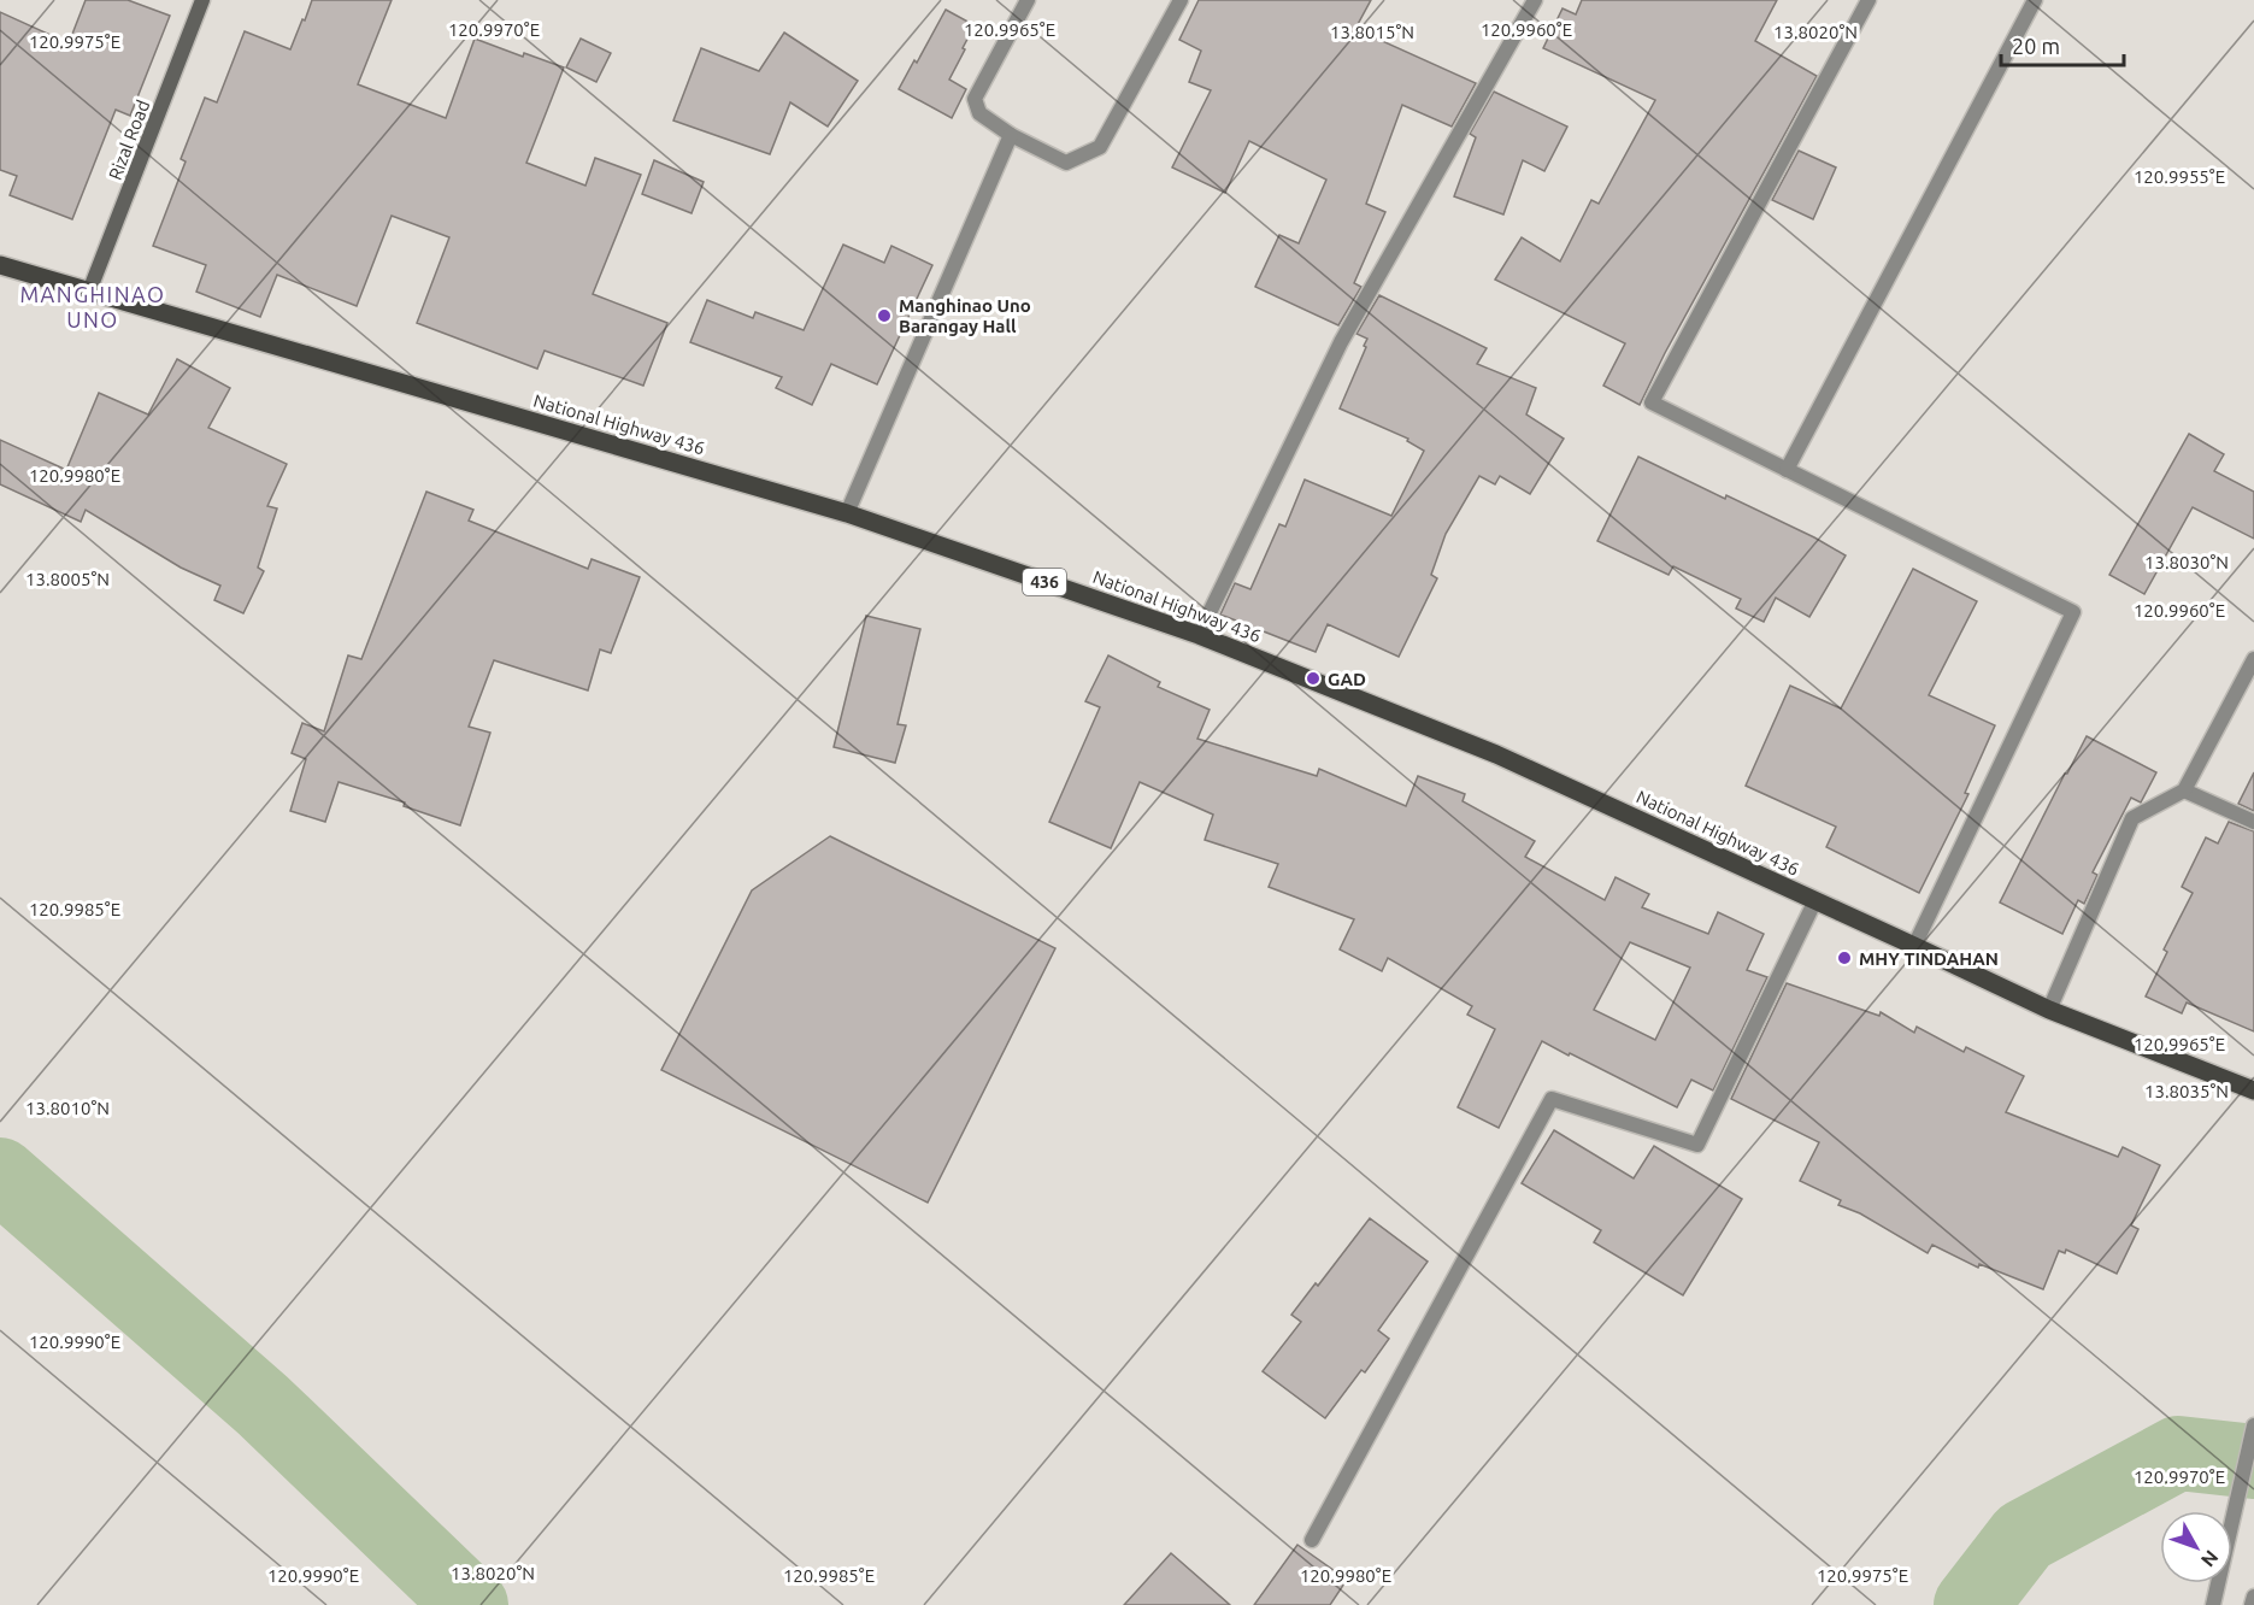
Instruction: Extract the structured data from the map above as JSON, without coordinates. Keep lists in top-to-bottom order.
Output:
{
  "streets": {
    "main road": ["National Highway 436", "436"],
    "street": ["Rizal Road"]
  },
  "crossings": [
    ["Rizal Road", "National Highway 436"]
  ],
  "districts": ["MANGHINAO UNO"],
  "places": ["Manghinao Uno Barangay Hall", "GAD", "MHY TINDAHAN"],
  "scale_bar": "20 m",
  "north": "bottom right",
  "coordinates": [
    "120.9970°E",
    "120.9965°E",
    "120.9960°E",
    "13.8015°N",
    "13.8020°N",
    "120.9975°E",
    "120.9955°E",
    "120.9980°E",
    "13.8030°N",
    "13.8005°N",
    "120.9985°E",
    "13.8035°N",
    "13.8010°N",
    "120.9990°E"
  ]
}
